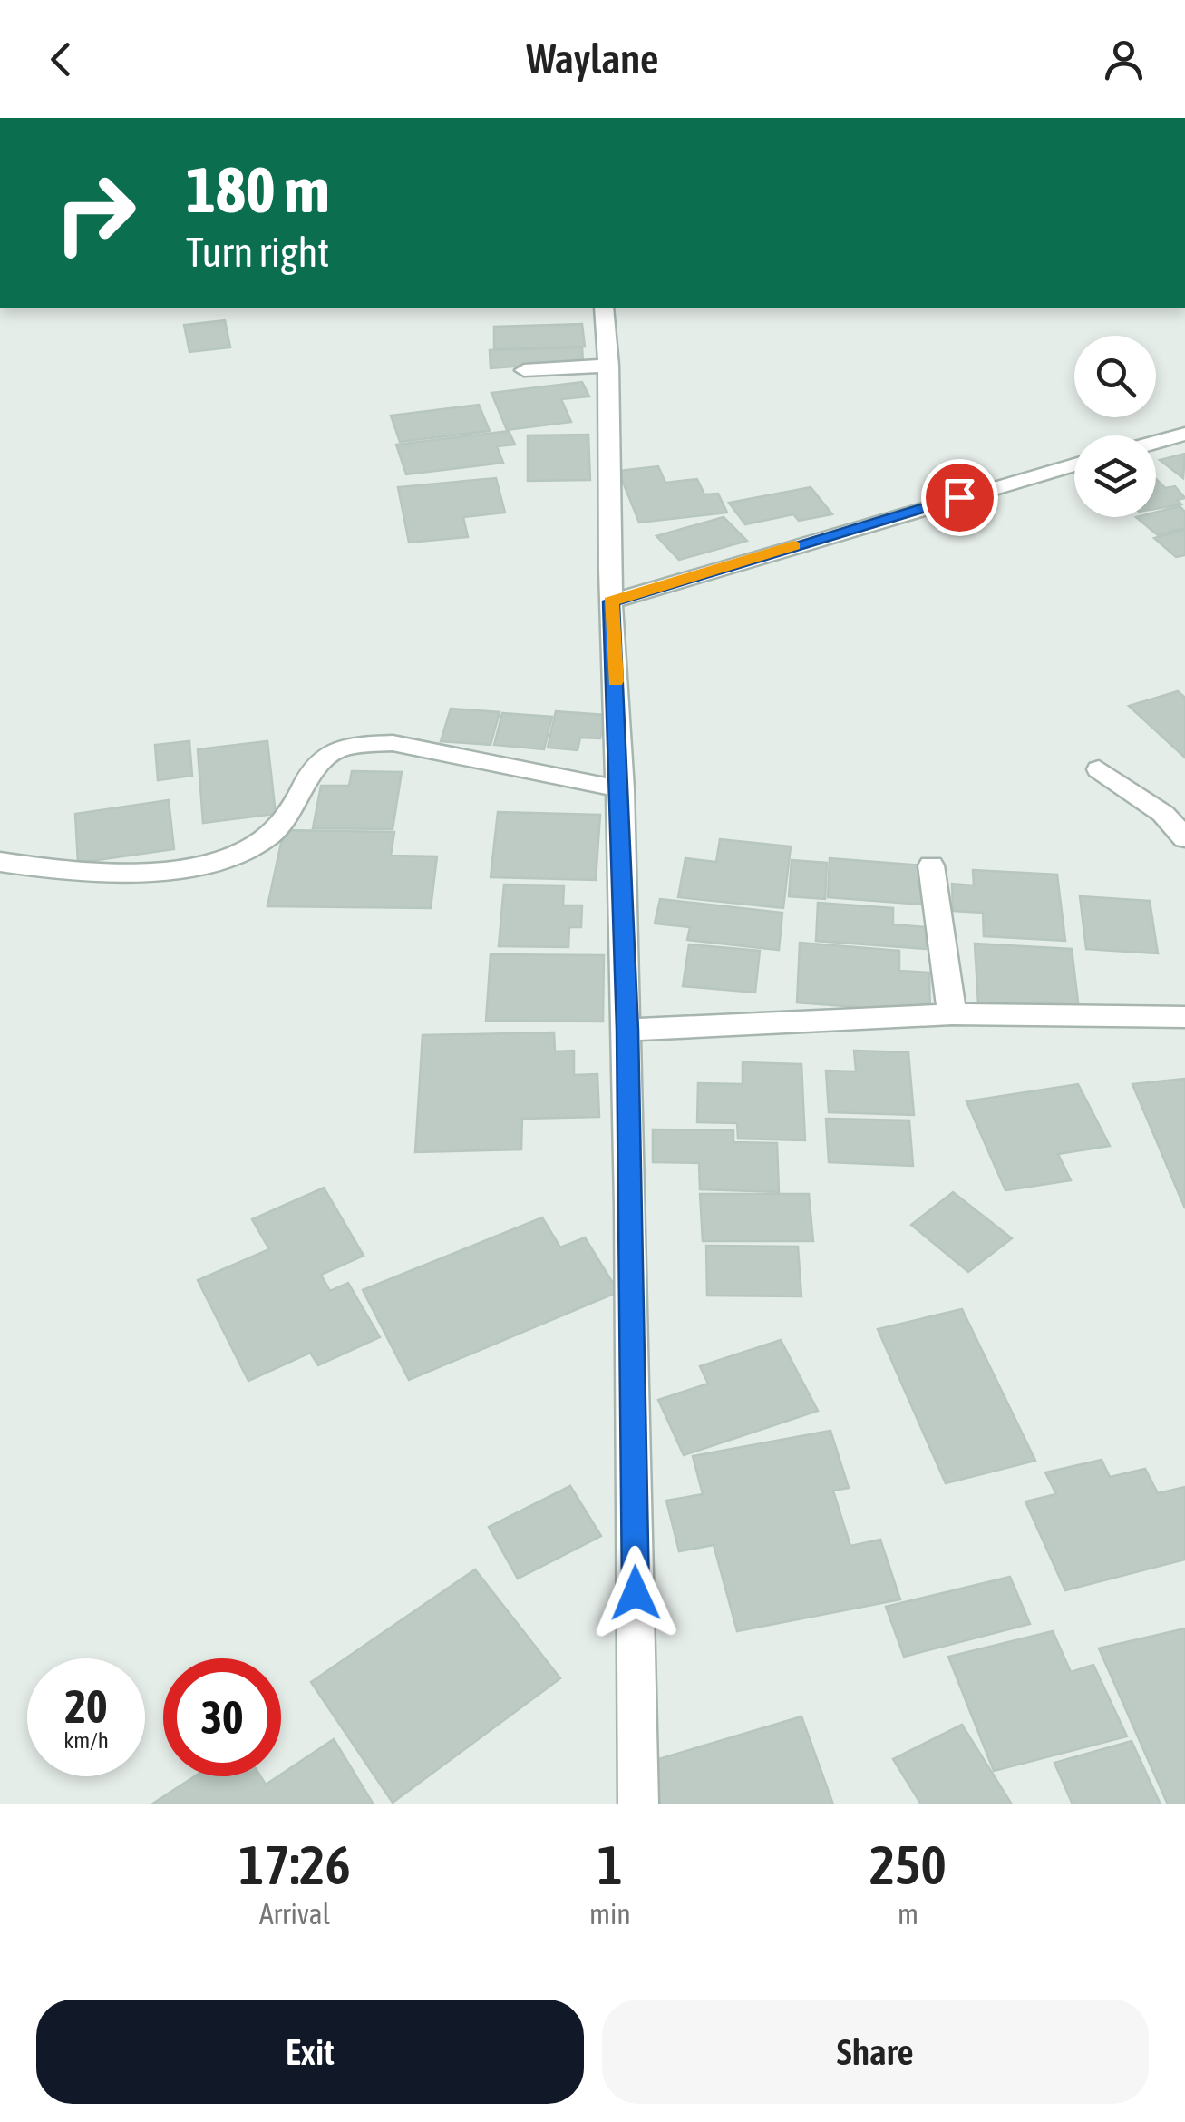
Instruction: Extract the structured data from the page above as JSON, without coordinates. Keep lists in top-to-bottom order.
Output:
{
  "page": {
    "header": "Waylane",
    "turn": ["180 m", "Turn right"],
    "speed": "20 km/h",
    "limit": "30",
    "eta": [
      "17:26",
      "Arrival",
      "1",
      "min",
      "250",
      "m"
    ],
    "buttons": ["Exit", "Share"]
  }
}
